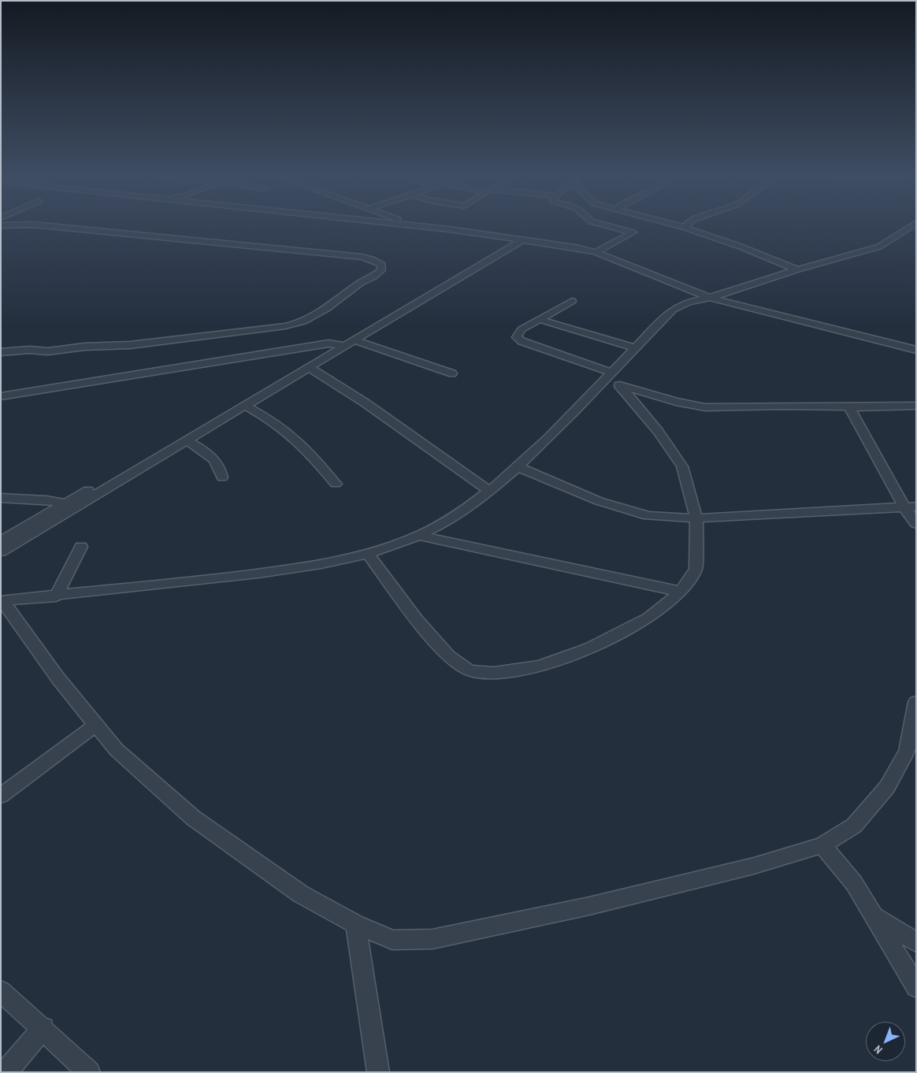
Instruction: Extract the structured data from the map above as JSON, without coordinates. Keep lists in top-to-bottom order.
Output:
{
  "north": "bottom left"
}
